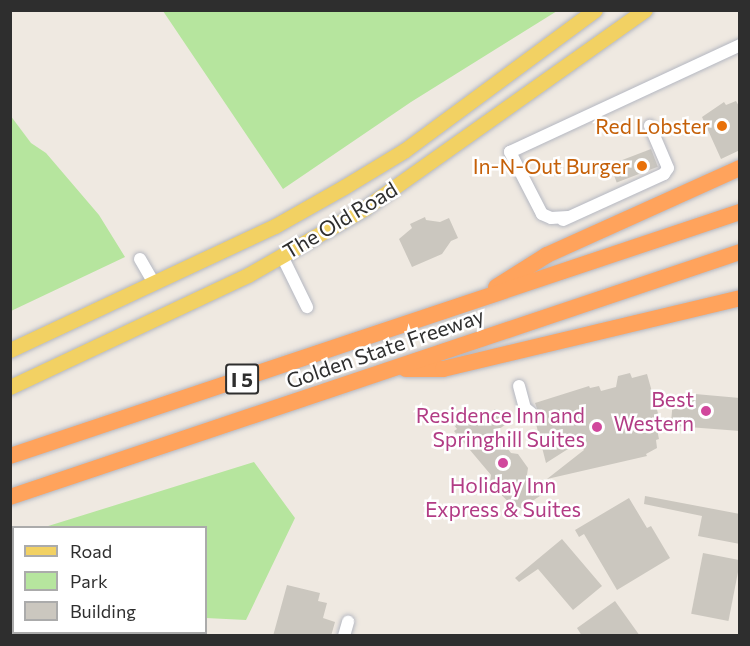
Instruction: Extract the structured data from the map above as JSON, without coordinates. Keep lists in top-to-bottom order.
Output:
{
  "streets": {
    "highway": ["Golden State Freeway", "I 5"],
    "main road": ["The Old Road"]
  },
  "crossings": [
    ["Golden State Freeway", "I 5"]
  ],
  "places": [
    "Red Lobster",
    "In-N-Out Burger",
    "Best Western",
    "Residence Inn and Springhill Suites",
    "Holiday Inn Express & Suites"
  ],
  "legend": ["Road", "Park", "Building"]
}
